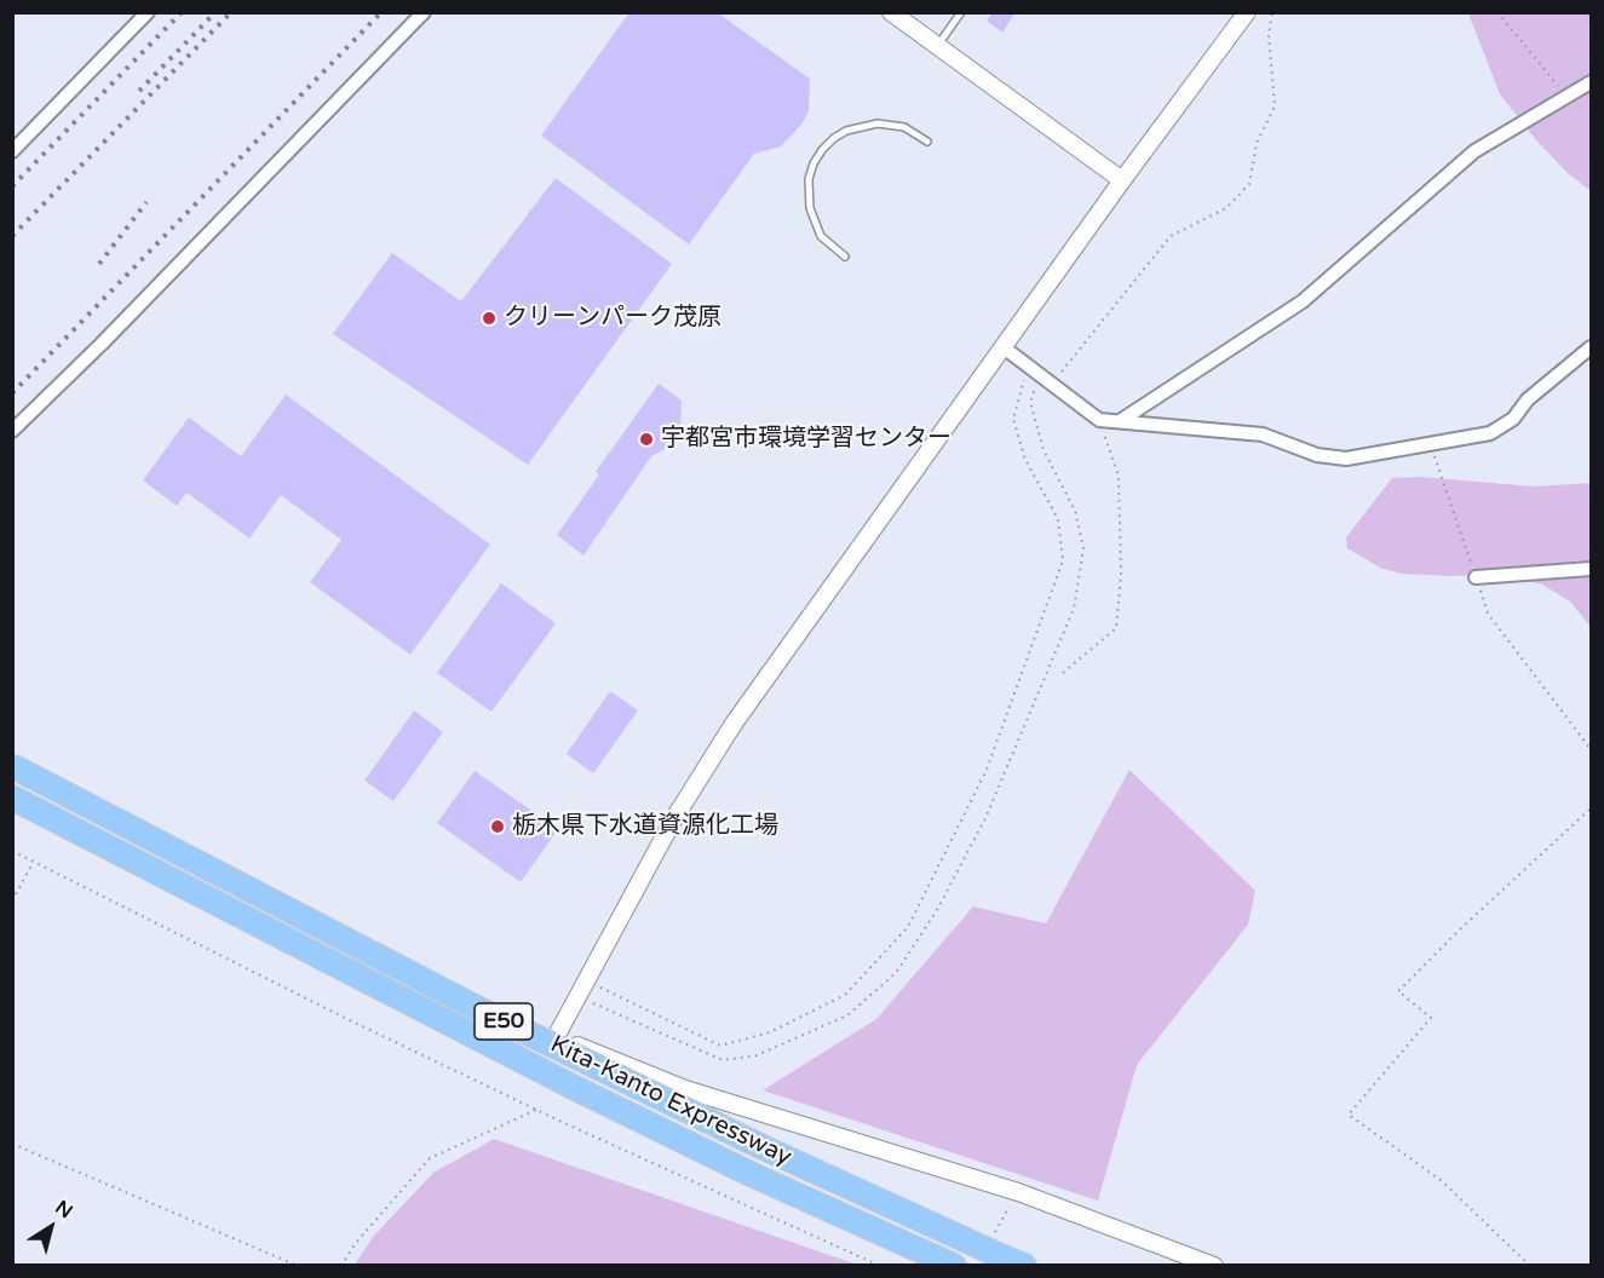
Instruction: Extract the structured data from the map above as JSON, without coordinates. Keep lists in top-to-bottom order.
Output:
{
  "streets": {
    "highway": ["E50", "Kita-Kanto Expressway"]
  },
  "places": ["クリーンパーク茂原", "宇都宮市環境学習センター", "栃木県下水道資源化工場"],
  "north": "top right"
}
